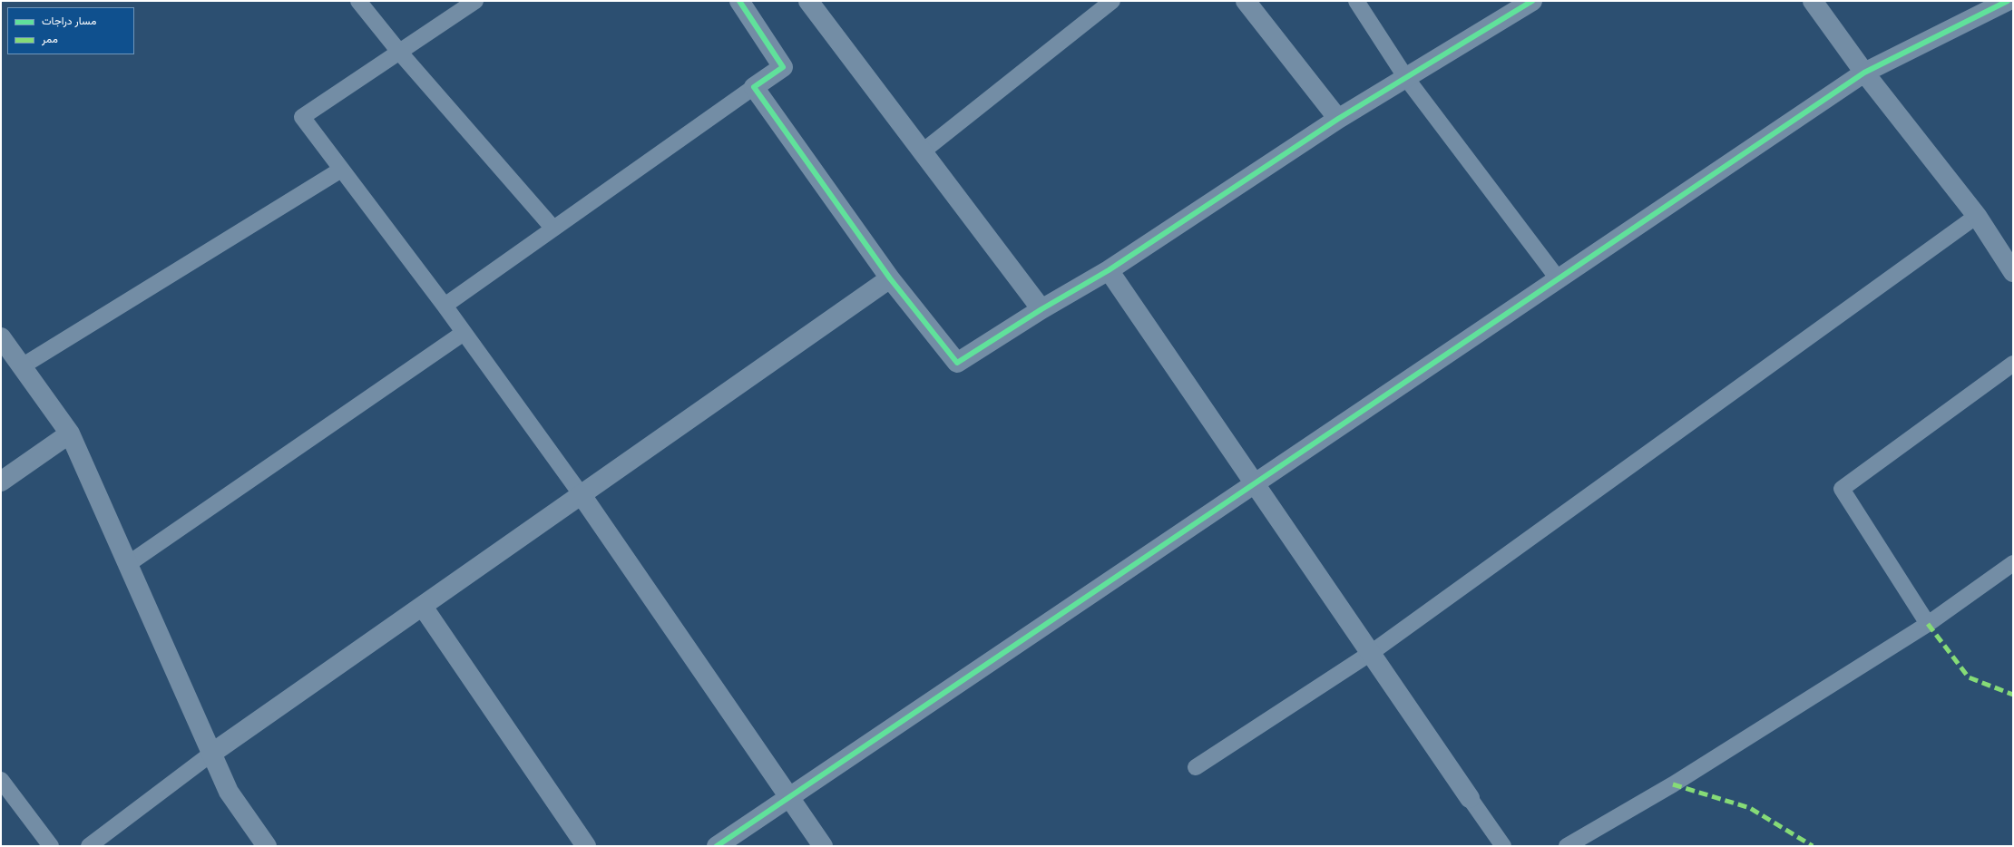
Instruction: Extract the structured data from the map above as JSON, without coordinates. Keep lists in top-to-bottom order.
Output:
{
  "legend": ["مسار دراجات", "ممر"]
}
